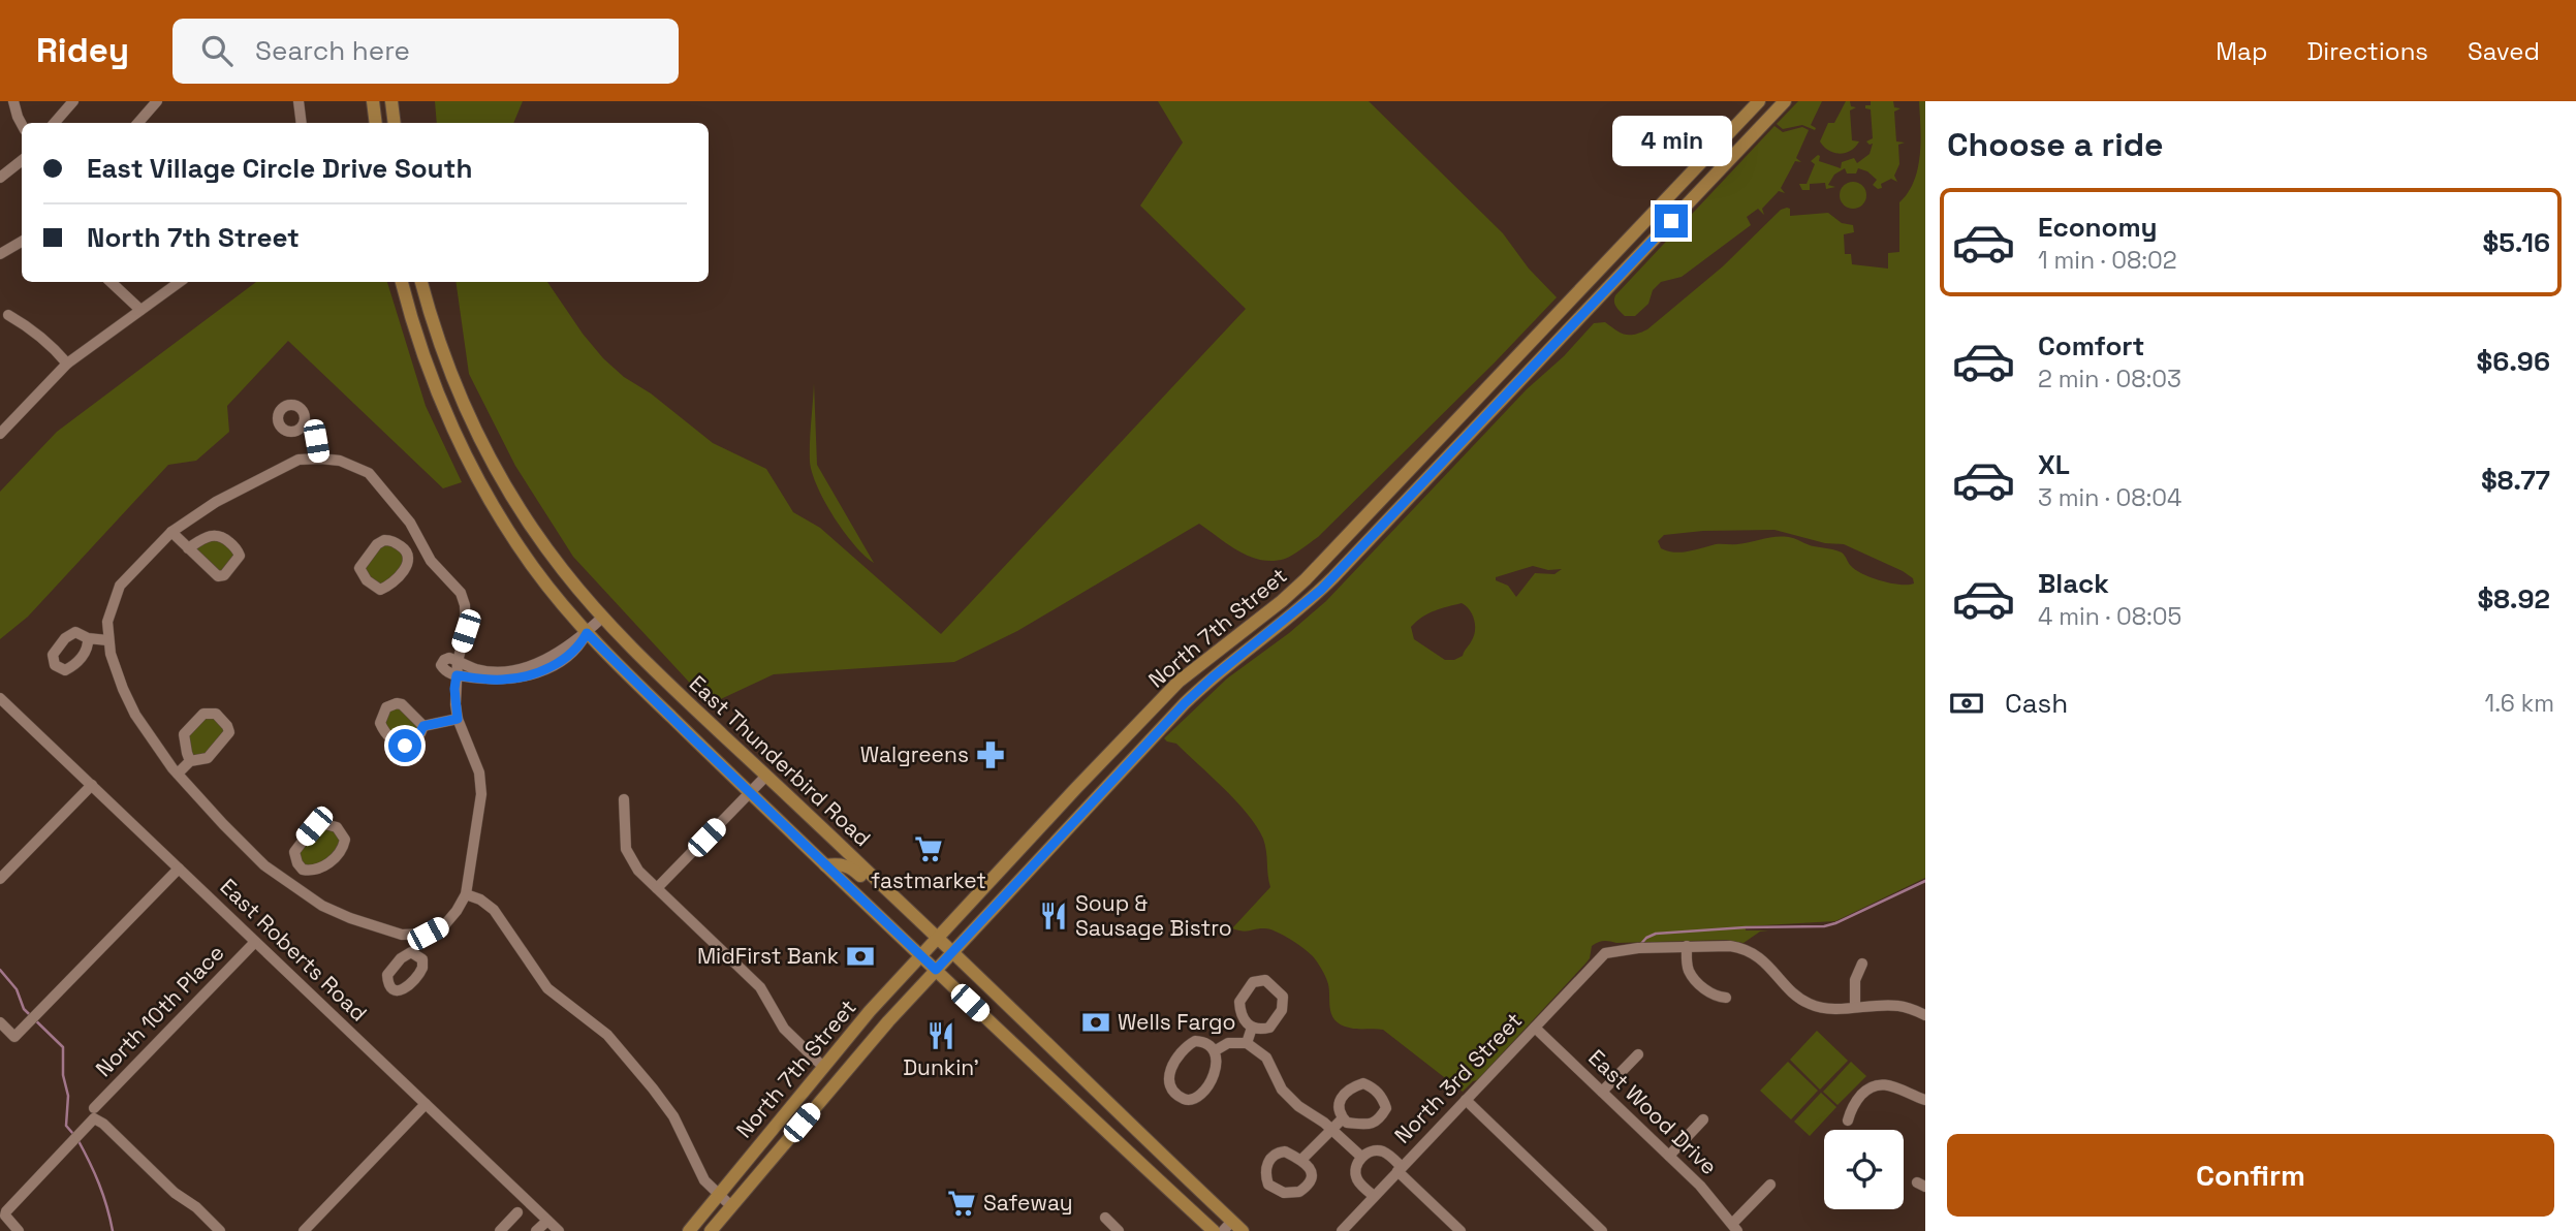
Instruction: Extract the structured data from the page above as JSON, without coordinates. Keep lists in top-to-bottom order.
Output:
{
  "streets": {
    "main road": ["North 7th Street", "East Thunderbird Road"],
    "street": [
      "East Roberts Road",
      "North 10th Place",
      "North 3rd Street",
      "East Wood Drive"
    ]
  },
  "crossings": [
    ["North 7th Street", "East Thunderbird Road"],
    ["East Roberts Road", "North 10th Place"],
    ["North 3rd Street", "East Wood Drive"]
  ],
  "places": {
    "pharmacy": ["Walgreens"],
    "supermarket": ["fastmarket", "Safeway"],
    "restaurant": ["Soup & Sausage Bistro", "Dunkin'"],
    "bank": ["MidFirst Bank", "Wells Fargo"]
  },
  "page": {
    "header": "Ridey",
    "search": "Search here",
    "nav": ["Map", "Directions", "Saved"],
    "heading": "Choose a ride",
    "bubble": "4 min",
    "banner": ["East Village Circle Drive South", "North 7th Street"],
    "list": [
      {
        "name": "Economy",
        "note": "1 min · 08:02",
        "value": "$5.16"
      },
      {
        "name": "Comfort",
        "note": "2 min · 08:03",
        "value": "$6.96"
      },
      {
        "name": "XL",
        "note": "3 min · 08:04",
        "value": "$8.77"
      },
      {
        "name": "Black",
        "note": "4 min · 08:05",
        "value": "$8.92"
      }
    ],
    "pay": ["Cash", "1.6 km"],
    "buttons": "Confirm"
  }
}
